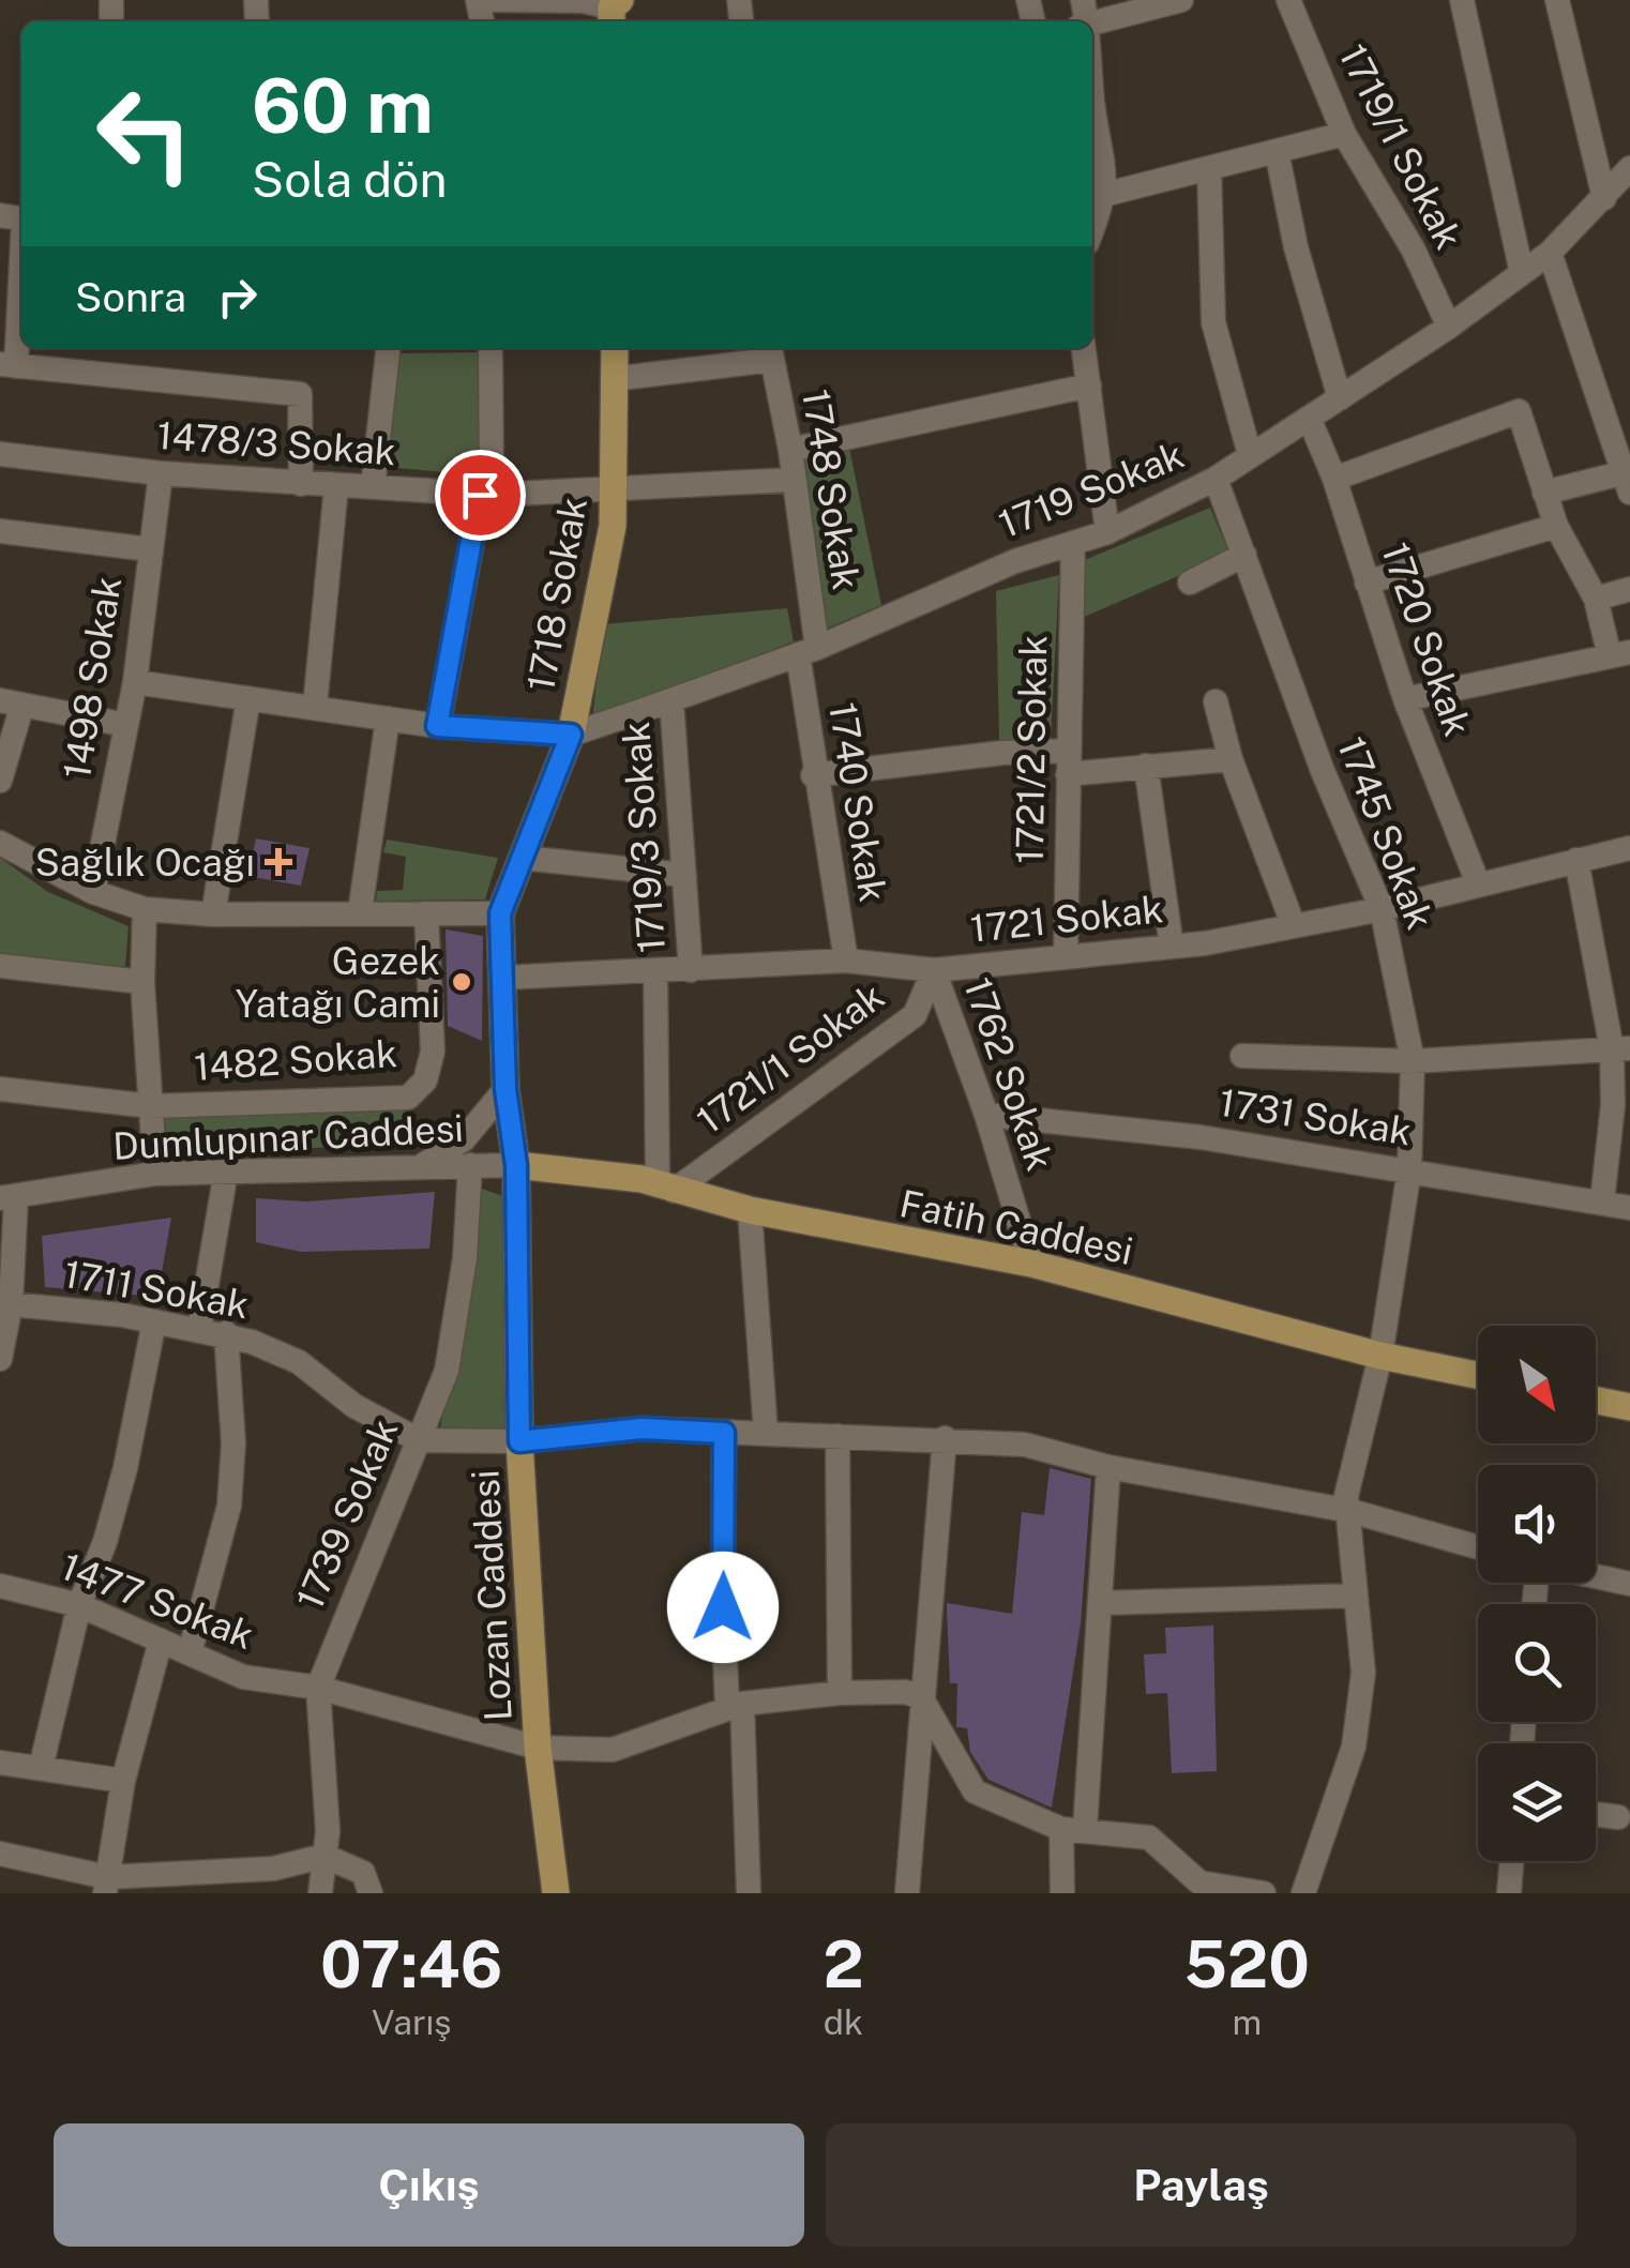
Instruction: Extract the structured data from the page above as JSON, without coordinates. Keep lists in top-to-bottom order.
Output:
{
  "streets": {
    "main road": ["1718 Sokak", "Fatih Caddesi", "Lozan Caddesi"],
    "street": [
      "1719/1 Sokak",
      "1478/3 Sokak",
      "1748 Sokak",
      "1719 Sokak",
      "1720 Sokak",
      "1498 Sokak",
      "1721/2 Sokak",
      "1740 Sokak",
      "1745 Sokak",
      "1719/3 Sokak",
      "1721 Sokak",
      "1721/1 Sokak",
      "1482 Sokak",
      "1762 Sokak",
      "1731 Sokak",
      "Dumlupınar Caddesi",
      "1711 Sokak",
      "1739 Sokak",
      "1477 Sokak"
    ]
  },
  "crossings": [
    ["1719/1 Sokak", "1719 Sokak"],
    ["1478/3 Sokak", "1748 Sokak"],
    ["1478/3 Sokak", "1718 Sokak"],
    ["1478/3 Sokak", "1498 Sokak"],
    ["1748 Sokak", "1719 Sokak"],
    ["1748 Sokak", "1740 Sokak"],
    ["1719 Sokak", "1718 Sokak"],
    ["1719 Sokak", "1720 Sokak"],
    ["1719 Sokak", "1721/2 Sokak"],
    ["1719 Sokak", "1740 Sokak"],
    ["1719 Sokak", "1745 Sokak"],
    ["1719 Sokak", "1719/3 Sokak"],
    ["1718 Sokak", "1721 Sokak"],
    ["1718 Sokak", "Dumlupınar Caddesi"],
    ["1718 Sokak", "Fatih Caddesi"],
    ["1718 Sokak", "Lozan Caddesi"],
    ["1720 Sokak", "1721 Sokak"],
    ["1721/2 Sokak", "1721 Sokak"],
    ["1740 Sokak", "1721 Sokak"],
    ["1745 Sokak", "1721 Sokak"],
    ["1745 Sokak", "1731 Sokak"],
    ["1745 Sokak", "Fatih Caddesi"],
    ["1745 Sokak", "1711 Sokak"],
    ["1719/3 Sokak", "1721 Sokak"],
    ["1719/3 Sokak", "1721/1 Sokak"],
    ["1719/3 Sokak", "Fatih Caddesi"],
    ["1721 Sokak", "1721/1 Sokak"],
    ["1721 Sokak", "1762 Sokak"],
    ["1721/1 Sokak", "1762 Sokak"],
    ["1721/1 Sokak", "Fatih Caddesi"],
    ["1762 Sokak", "1731 Sokak"],
    ["1762 Sokak", "Fatih Caddesi"],
    ["Dumlupınar Caddesi", "Fatih Caddesi"],
    ["Dumlupınar Caddesi", "1739 Sokak"],
    ["Dumlupınar Caddesi", "Lozan Caddesi"],
    ["Fatih Caddesi", "Lozan Caddesi"],
    ["1711 Sokak", "1739 Sokak"],
    ["1711 Sokak", "Lozan Caddesi"],
    ["1739 Sokak", "1477 Sokak"],
    ["Lozan Caddesi", "1477 Sokak"]
  ],
  "places": {
    "health": ["Sağlık Ocağı"],
    "other": ["Gezek Yatağı Cami"]
  },
  "north": "bottom right",
  "page": {
    "turn": ["60 m", "Sola dön"],
    "then": "Sonra",
    "eta": [
      "07:46",
      "Varış",
      "2",
      "dk",
      "520",
      "m"
    ],
    "buttons": ["Çıkış", "Paylaş"]
  }
}
